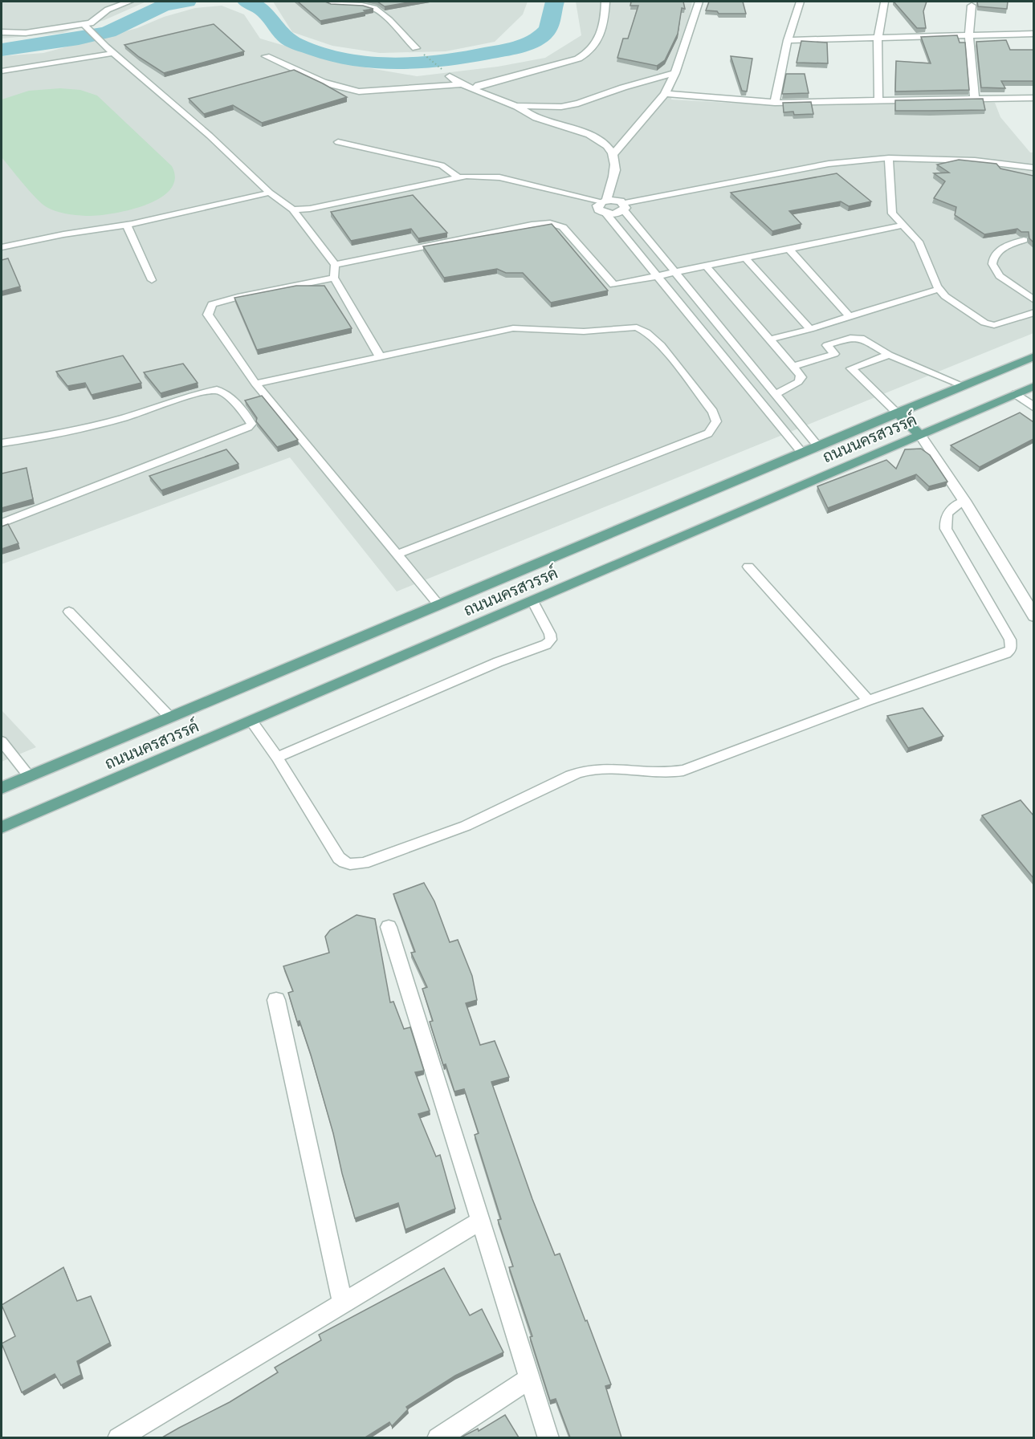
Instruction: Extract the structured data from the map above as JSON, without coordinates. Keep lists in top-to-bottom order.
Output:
{
  "streets": {
    "main road": ["ถนนนครสวรรค์"]
  }
}
